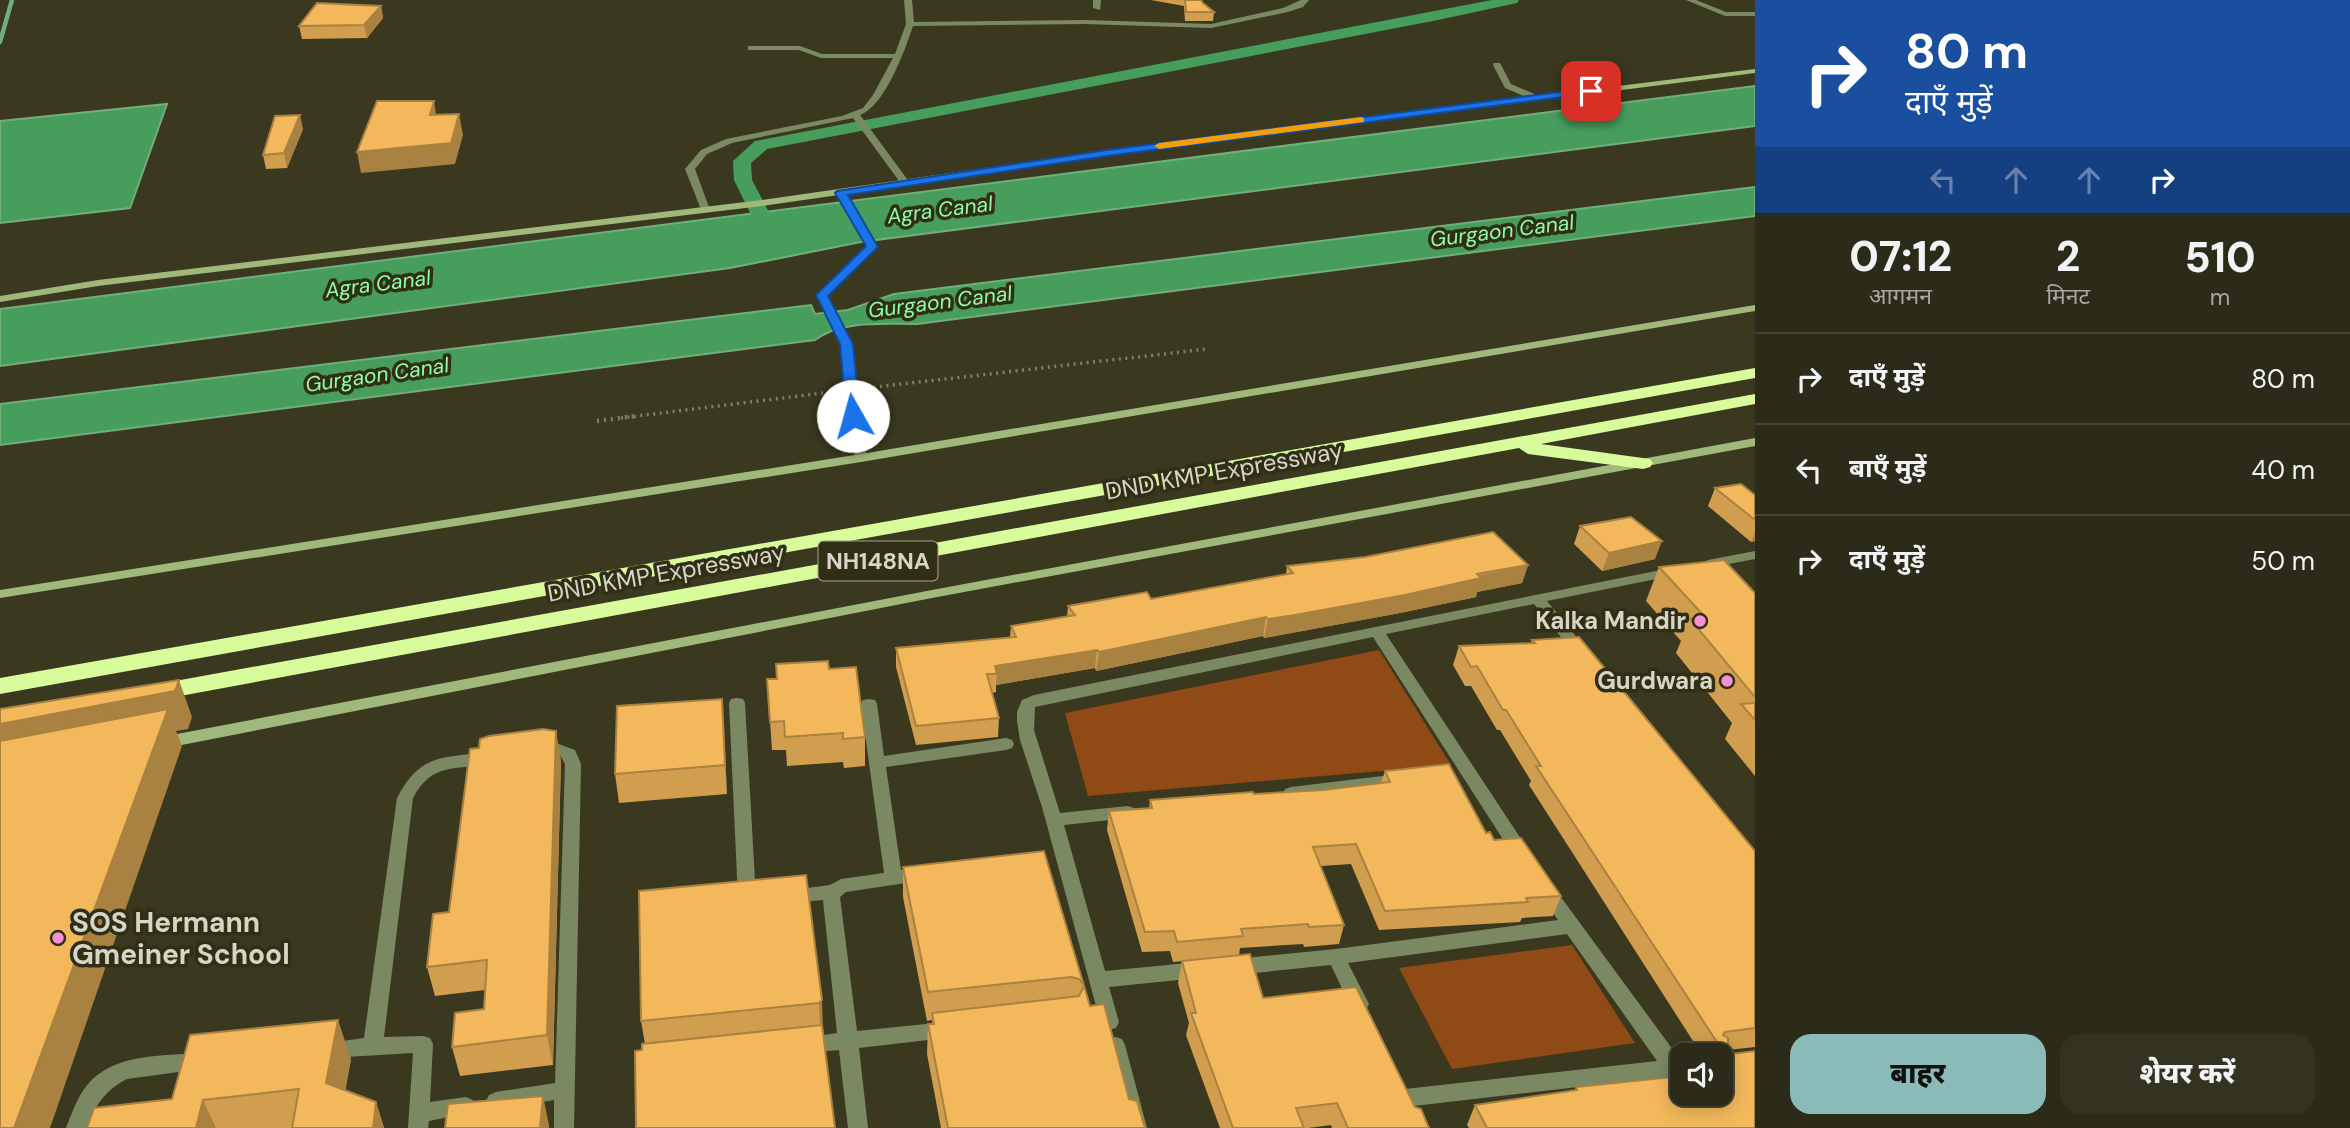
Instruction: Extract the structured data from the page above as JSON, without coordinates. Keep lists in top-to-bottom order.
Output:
{
  "streets": {
    "highway": ["DND KMP Expressway", "NH148NA"]
  },
  "water": ["Agra Canal", "Gurgaon Canal"],
  "places": ["Kalka Mandir", "Gurdwara", "SOS Hermann Gmeiner School"],
  "page": {
    "turn": ["80 m", "दाएँ मुड़ें"],
    "eta": [
      "07:12",
      "आगमन",
      "2",
      "मिनट",
      "510",
      "m"
    ],
    "list": [
      {
        "name": "दाएँ मुड़ें",
        "value": "80 m"
      },
      {
        "name": "बाएँ मुड़ें",
        "value": "40 m"
      },
      {
        "name": "दाएँ मुड़ें",
        "value": "50 m"
      }
    ],
    "buttons": ["बाहर", "शेयर करें"]
  }
}
